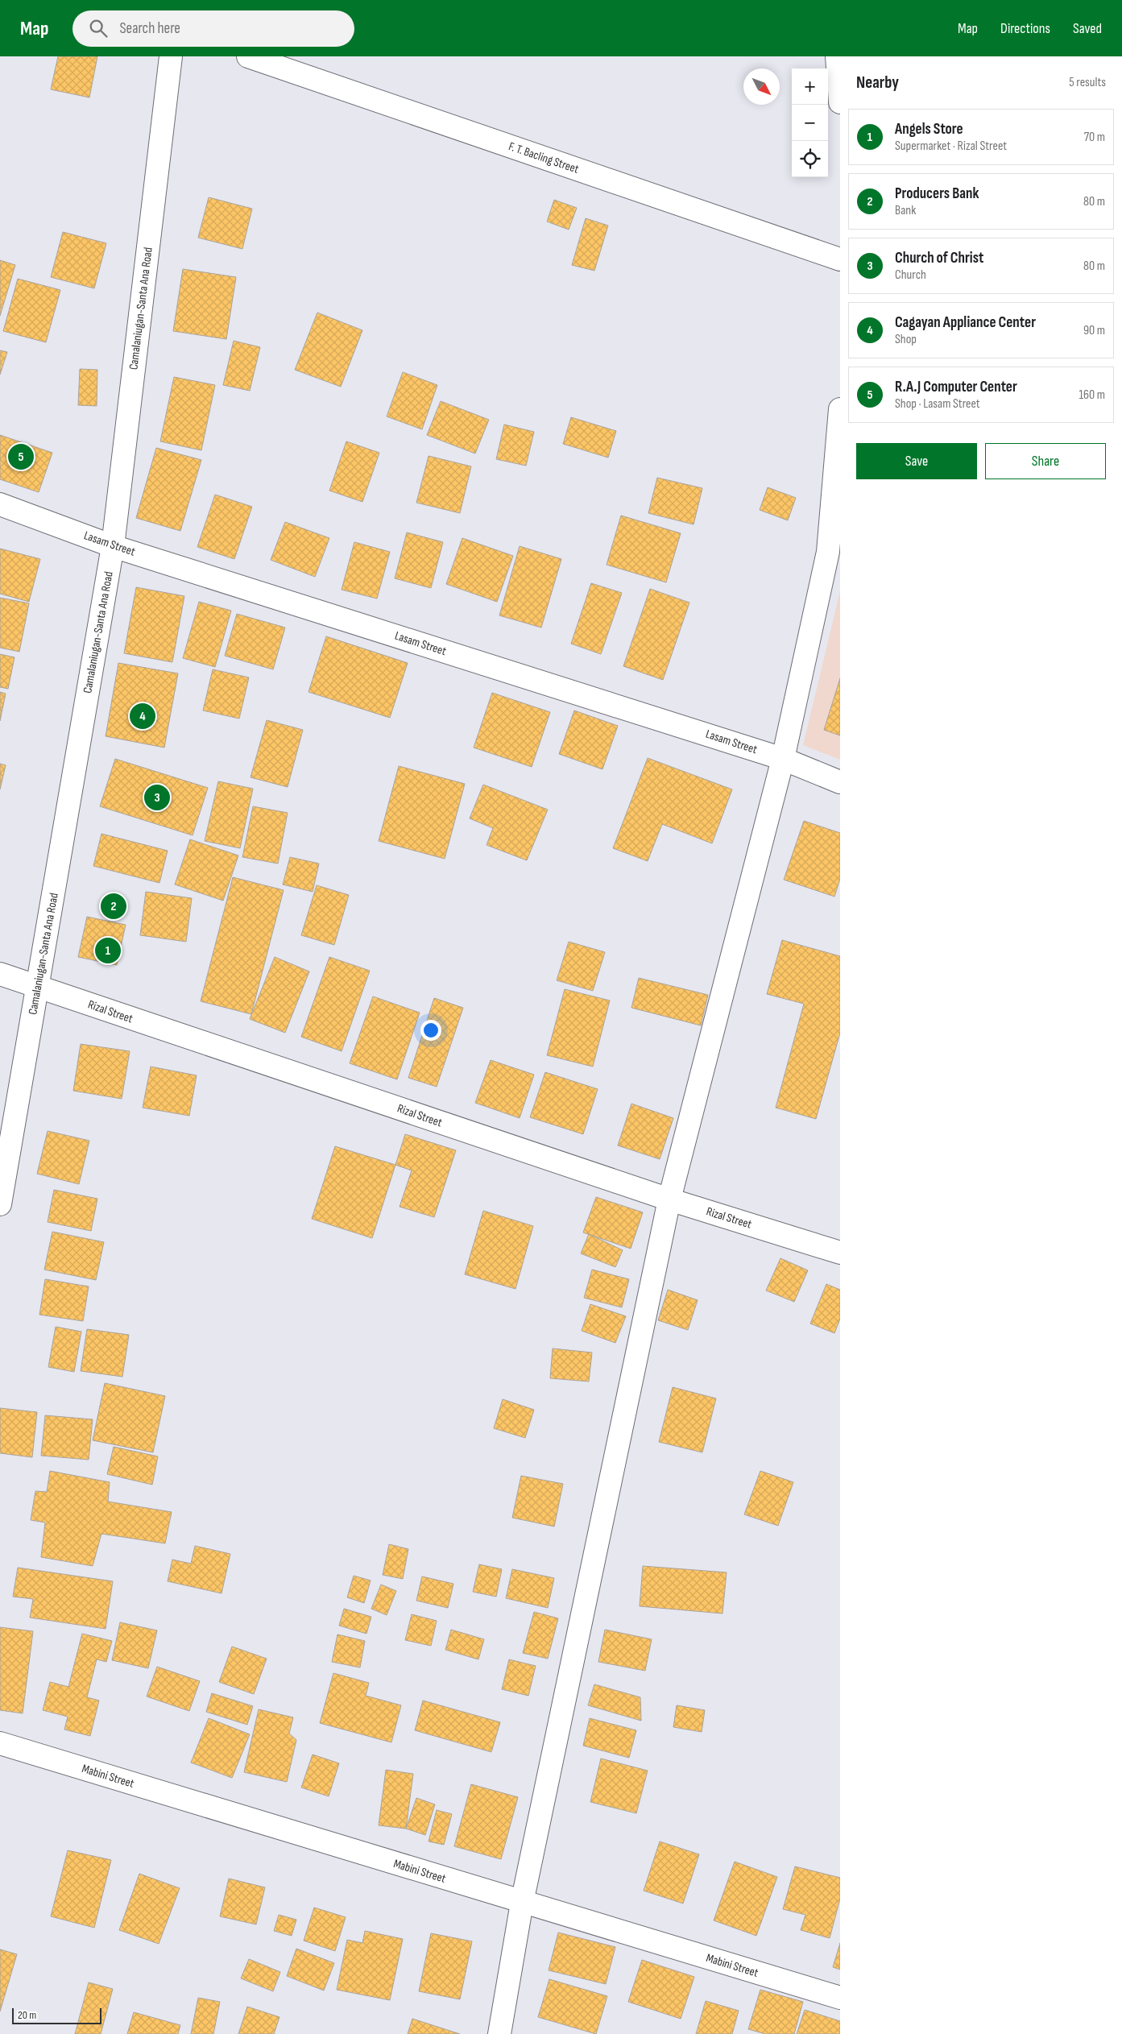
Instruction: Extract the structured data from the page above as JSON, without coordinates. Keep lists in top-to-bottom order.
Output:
{
  "streets": {
    "street": [
      "F. T. Bacling Street",
      "Camalaniugan-Santa Ana Road",
      "Lasam Street",
      "Rizal Street",
      "Mabini Street"
    ]
  },
  "crossings": [
    ["Camalaniugan-Santa Ana Road", "Lasam Street"],
    ["Camalaniugan-Santa Ana Road", "Rizal Street"]
  ],
  "scale_bar": "20 m",
  "north": "bottom right",
  "page": {
    "header": "Map",
    "search": "Search here",
    "nav": ["Map", "Directions", "Saved"],
    "heading": ["Nearby", "5 results"],
    "map_buttons": ["+", "−"],
    "list": [
      {
        "mark": "1",
        "name": "Angels Store",
        "note": "Supermarket · Rizal Street",
        "value": "70 m"
      },
      {
        "mark": "2",
        "name": "Producers Bank",
        "note": "Bank",
        "value": "80 m"
      },
      {
        "mark": "3",
        "name": "Church of Christ",
        "note": "Church",
        "value": "80 m"
      },
      {
        "mark": "4",
        "name": "Cagayan Appliance Center",
        "note": "Shop",
        "value": "90 m"
      },
      {
        "mark": "5",
        "name": "R.A.J Computer Center",
        "note": "Shop · Lasam Street",
        "value": "160 m"
      }
    ],
    "buttons": ["Save", "Share"],
    "pins": [
      "5",
      "4",
      "3",
      "2",
      "1"
    ],
    "scale": "20 m"
  }
}
